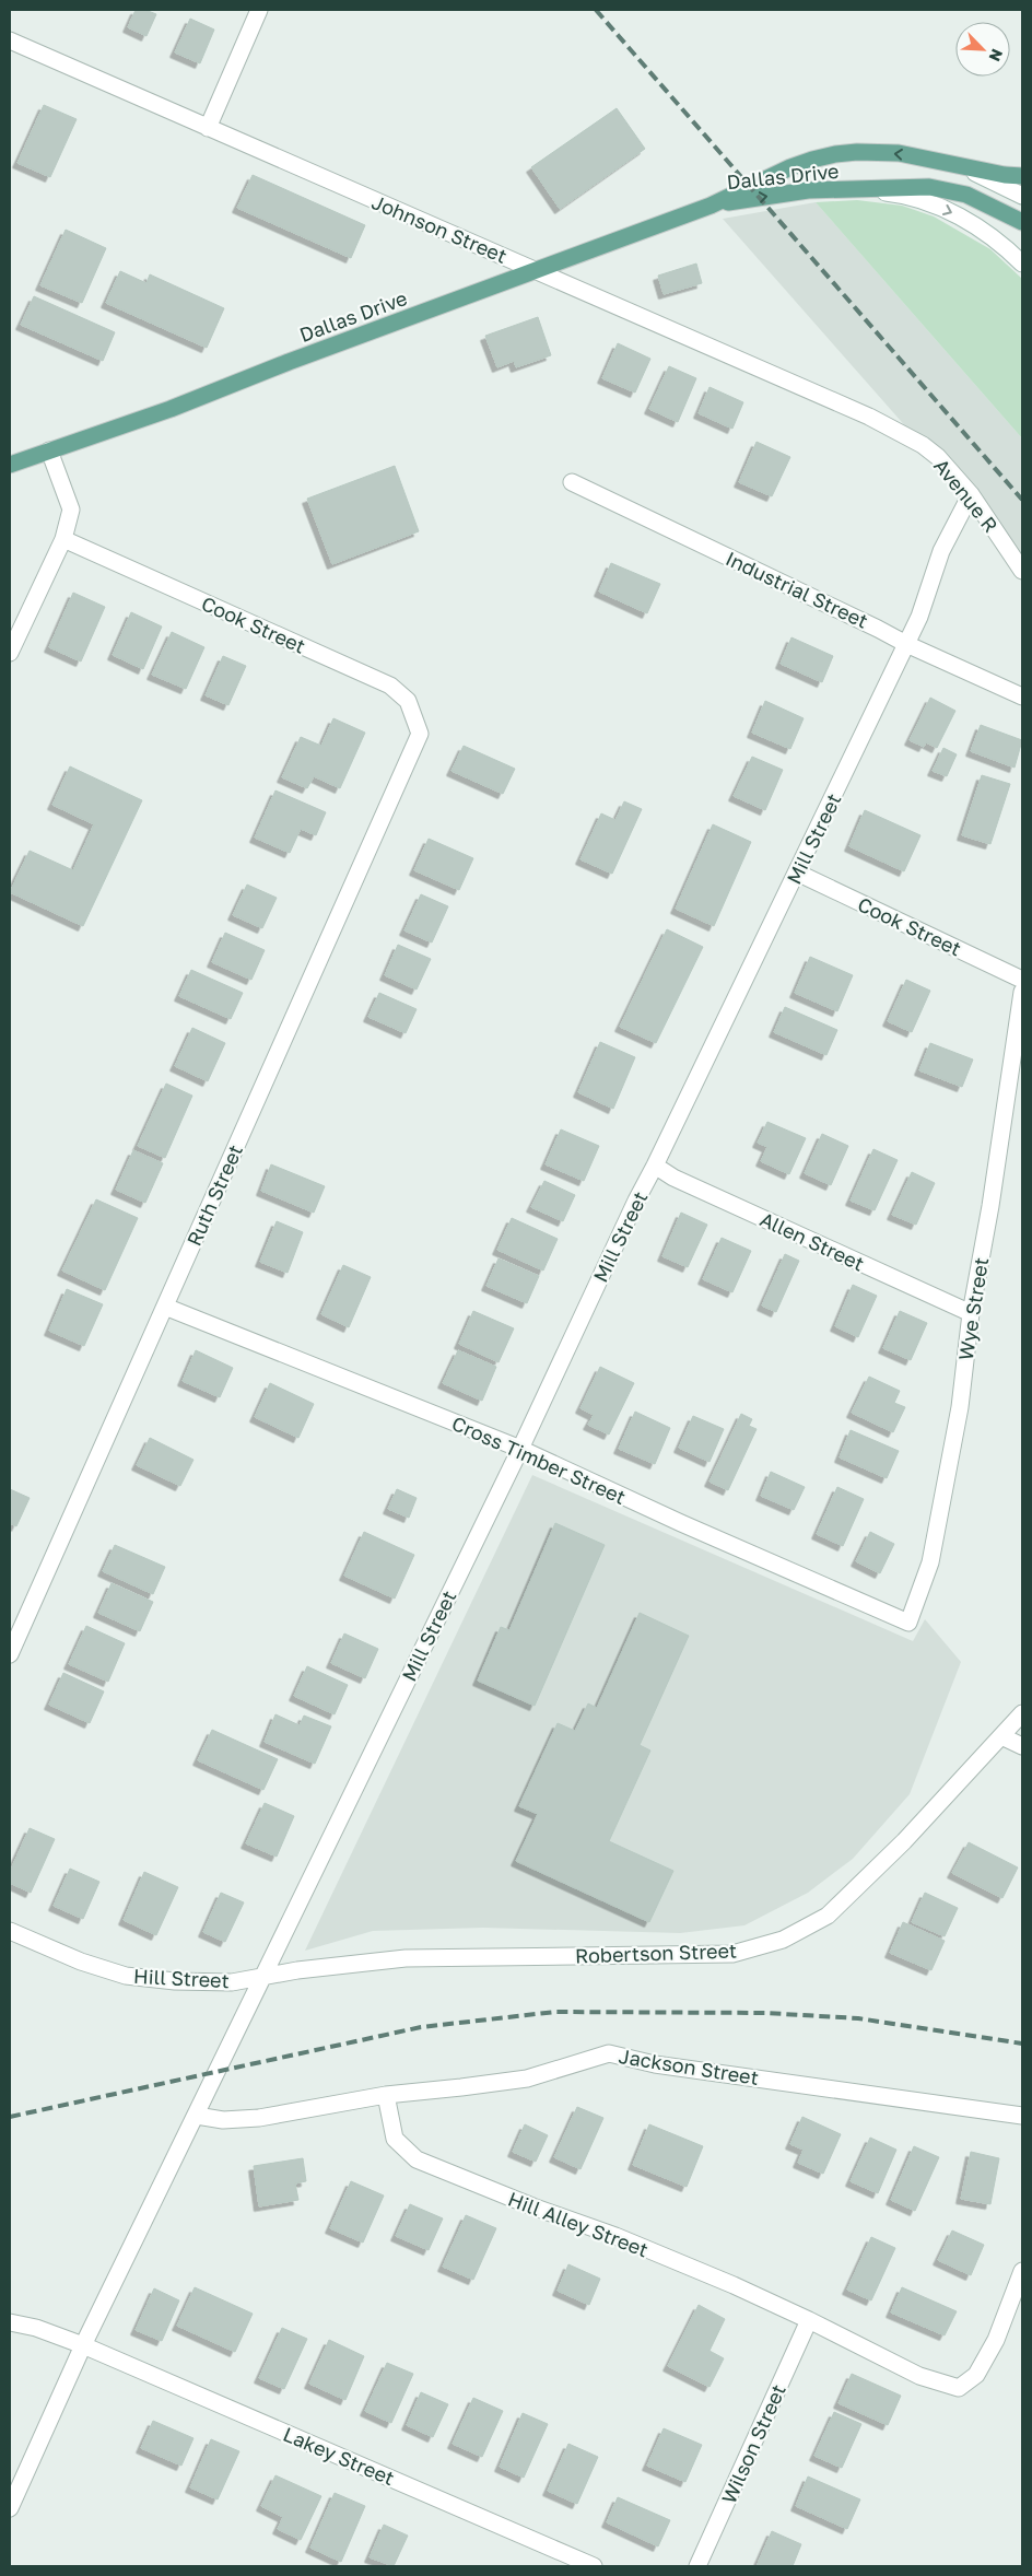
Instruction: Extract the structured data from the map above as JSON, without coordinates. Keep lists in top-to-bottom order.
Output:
{
  "streets": {
    "main road": ["Dallas Drive"],
    "street": [
      "Johnson Street",
      "Avenue R",
      "Industrial Street",
      "Cook Street",
      "Mill Street",
      "Ruth Street",
      "Allen Street",
      "Wye Street",
      "Cross Timber Street",
      "Robertson Street",
      "Hill Street",
      "Jackson Street",
      "Hill Alley Street",
      "Wilson Street",
      "Lakey Street"
    ]
  },
  "crossings": [
    ["Dallas Drive", "Johnson Street"],
    ["Johnson Street", "Avenue R"],
    ["Avenue R", "Mill Street"],
    ["Industrial Street", "Mill Street"],
    ["Cook Street", "Mill Street"],
    ["Cook Street", "Ruth Street"],
    ["Mill Street", "Allen Street"],
    ["Mill Street", "Cross Timber Street"],
    ["Mill Street", "Robertson Street"],
    ["Mill Street", "Hill Street"],
    ["Mill Street", "Jackson Street"],
    ["Mill Street", "Lakey Street"],
    ["Ruth Street", "Cross Timber Street"],
    ["Allen Street", "Wye Street"],
    ["Wye Street", "Cross Timber Street"],
    ["Robertson Street", "Hill Street"],
    ["Jackson Street", "Hill Alley Street"],
    ["Hill Alley Street", "Wilson Street"]
  ],
  "north": "bottom right"
}
